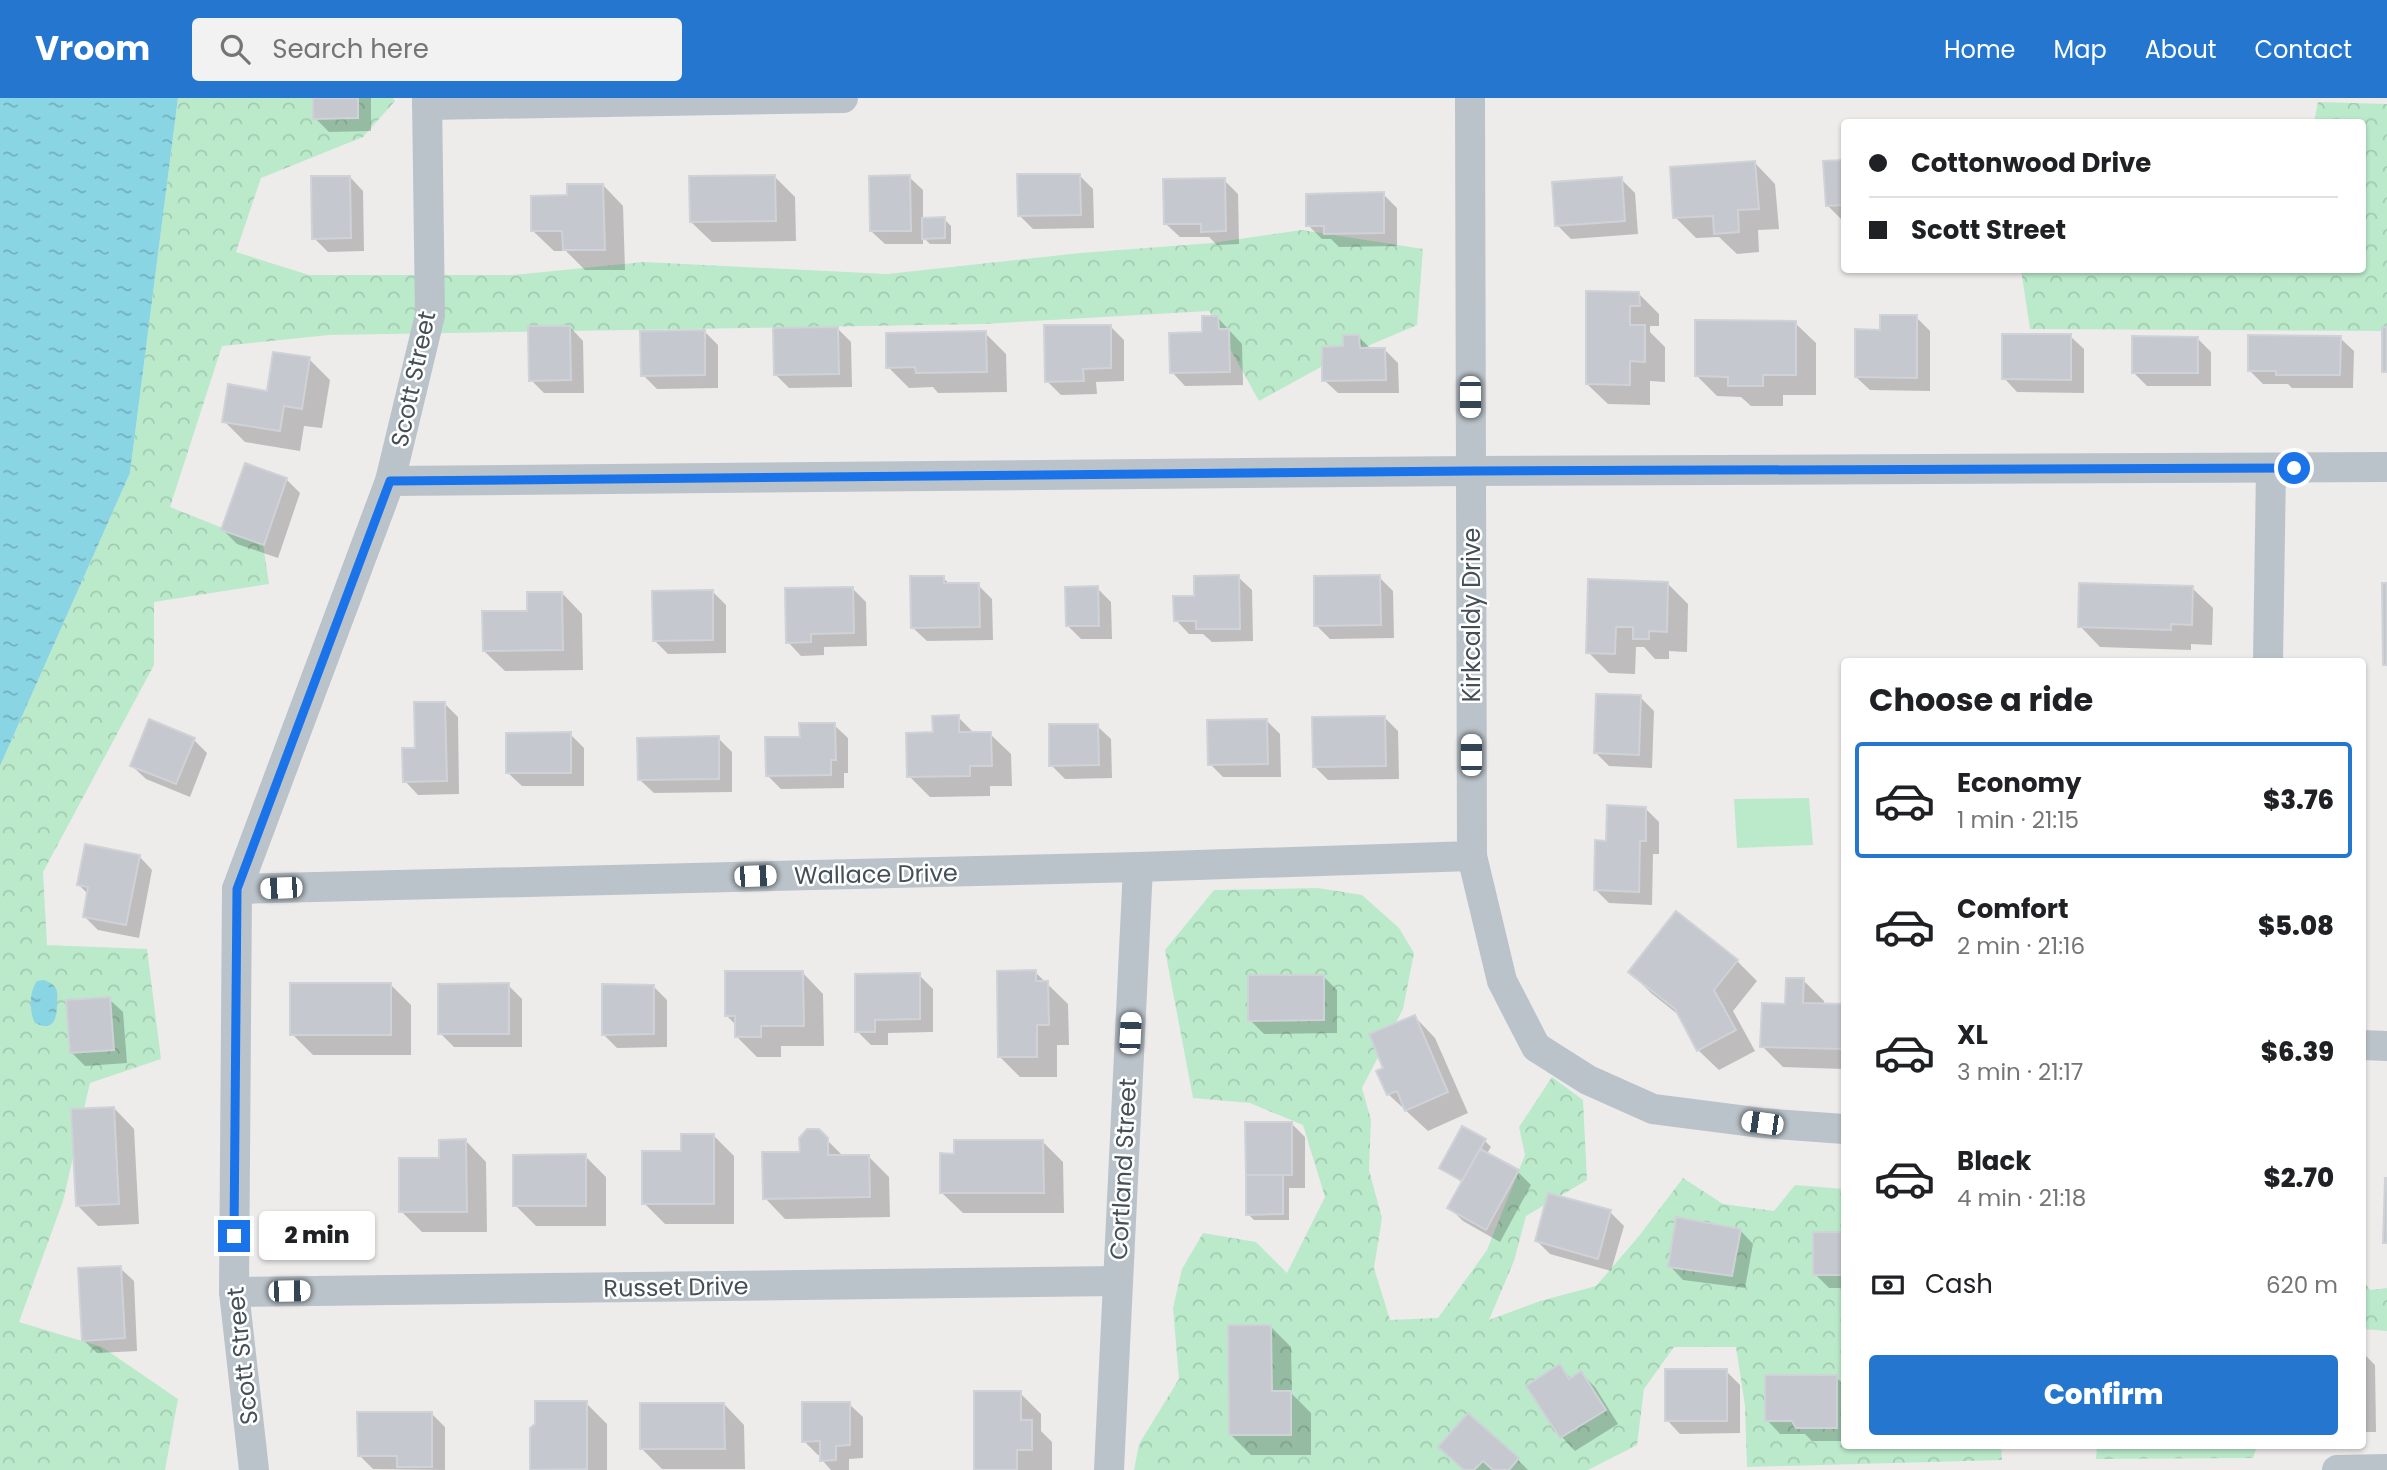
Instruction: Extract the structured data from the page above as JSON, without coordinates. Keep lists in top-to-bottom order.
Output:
{
  "streets": {
    "street": [
      "Scott Street",
      "Kirkcaldy Drive",
      "Wallace Drive",
      "Cortland Street",
      "Russet Drive"
    ]
  },
  "crossings": [
    ["Scott Street", "Wallace Drive"],
    ["Scott Street", "Russet Drive"],
    ["Kirkcaldy Drive", "Wallace Drive"],
    ["Wallace Drive", "Cortland Street"],
    ["Cortland Street", "Russet Drive"]
  ],
  "page": {
    "header": "Vroom",
    "search": "Search here",
    "nav": [
      "Home",
      "Map",
      "About",
      "Contact"
    ],
    "banner": ["Cottonwood Drive", "Scott Street"],
    "heading": "Choose a ride",
    "list": [
      {
        "name": "Economy",
        "note": "1 min · 21:15",
        "value": "$3.76"
      },
      {
        "name": "Comfort",
        "note": "2 min · 21:16",
        "value": "$5.08"
      },
      {
        "name": "XL",
        "note": "3 min · 21:17",
        "value": "$6.39"
      },
      {
        "name": "Black",
        "note": "4 min · 21:18",
        "value": "$2.70"
      }
    ],
    "bubble": "2 min",
    "pay": ["Cash", "620 m"],
    "buttons": "Confirm"
  }
}
